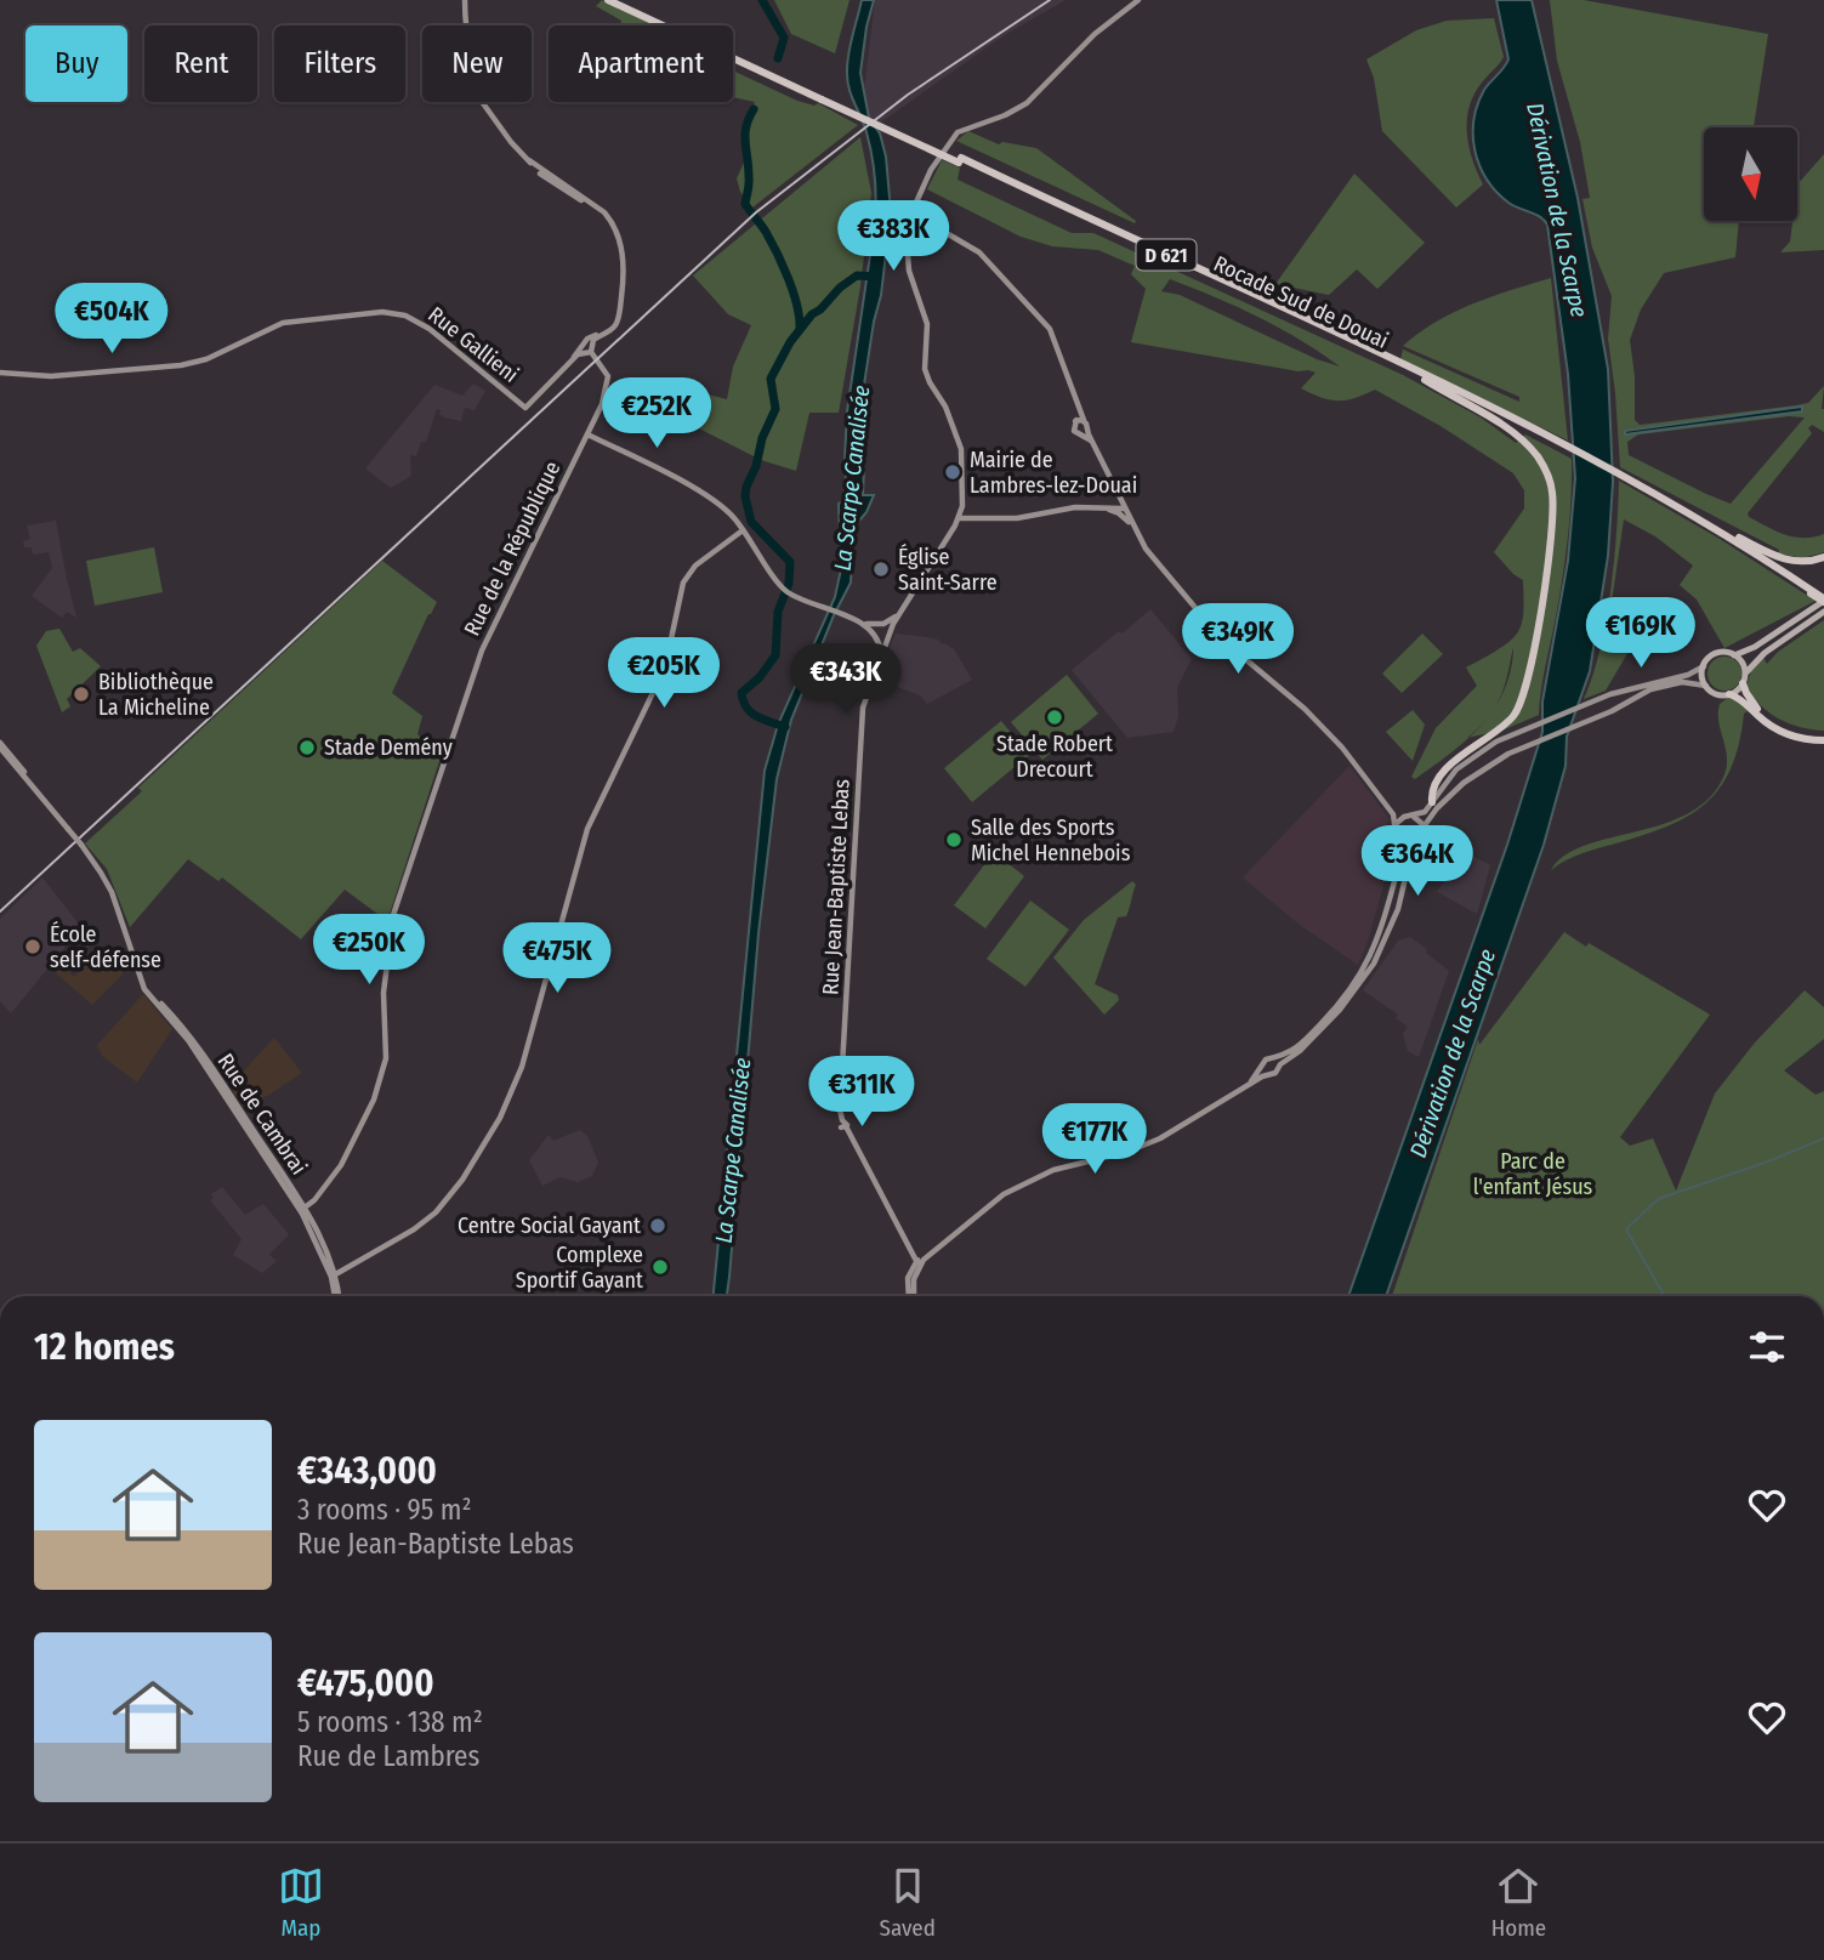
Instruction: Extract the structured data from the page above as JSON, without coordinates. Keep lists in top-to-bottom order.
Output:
{
  "streets": {
    "highway": ["D 621", "Rocade Sud de Douai"],
    "street": [
      "Rue Gallieni",
      "Rue de la République",
      "Rue Jean-Baptiste Lebas",
      "Rue de Cambrai"
    ]
  },
  "crossings": [
    ["Rue de la République", "Rue de Cambrai"]
  ],
  "water": ["Dérivation de la Scarpe", "La Scarpe Canalisée"],
  "parks": ["Parc de l'enfant Jésus"],
  "places": [
    "Mairie de Lambres-lez-Douai",
    "Église Saint-Sarre",
    "Bibliothèque La Micheline",
    "Stade Robert Drecourt",
    "Stade Demény",
    "Salle des Sports Michel Hennebois",
    "École self-défense",
    "Centre Social Gayant",
    "Complexe Sportif Gayant"
  ],
  "north": "bottom",
  "page": {
    "chip": [
      "Buy",
      "Rent",
      "Filters",
      "New",
      "Apartment"
    ],
    "price": [
      "€383K",
      "€504K",
      "€252K",
      "€169K",
      "€349K",
      "€205K",
      "€343K",
      "€364K",
      "€250K",
      "€475K",
      "€311K",
      "€177K"
    ],
    "heading": "12 homes",
    "list": [
      {
        "name": "€343,000",
        "note": "3 rooms · 95 m² · Rue Jean-Baptiste Lebas"
      },
      {
        "name": "€475,000",
        "note": "5 rooms · 138 m² · Rue de Lambres"
      }
    ],
    "tabs": ["Map", "Saved", "Home"]
  }
}
